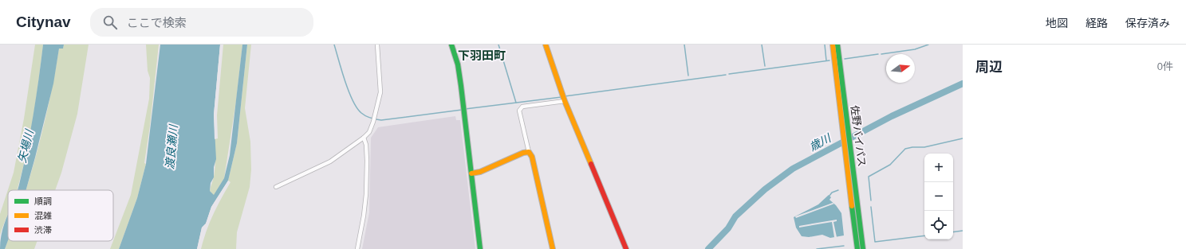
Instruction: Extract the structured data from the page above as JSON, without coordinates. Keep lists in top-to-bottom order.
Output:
{
  "streets": {
    "main road": ["佐野バイパス"]
  },
  "districts": ["下羽田町"],
  "water": ["歳川", "矢場川", "渡良瀬川"],
  "legend": ["順調", "混雑", "渋滞"],
  "north": "right",
  "page": {
    "header": "Citynav",
    "search": "ここで検索",
    "nav": ["地図", "経路", "保存済み"],
    "heading": ["周辺", "0件"],
    "map_buttons": ["+", "−"]
  }
}
